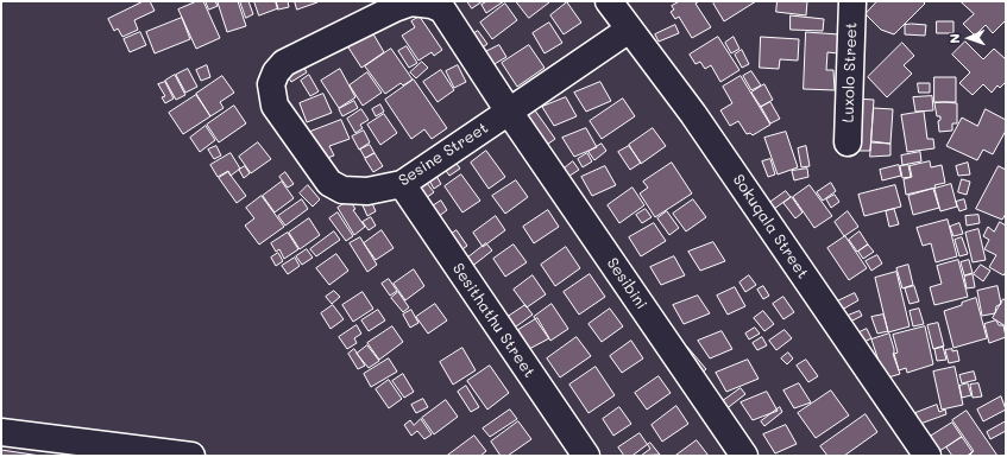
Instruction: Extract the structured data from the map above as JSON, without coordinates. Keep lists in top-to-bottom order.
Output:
{
  "streets": {
    "street": [
      "Luxolo Street",
      "Sesine Street",
      "Sokuqala Street",
      "Sesibini",
      "Sesithathu Street"
    ]
  },
  "crossings": [
    ["Sesine Street", "Sokuqala Street"],
    ["Sesine Street", "Sesibini"],
    ["Sesine Street", "Sesithathu Street"]
  ],
  "north": "left"
}
